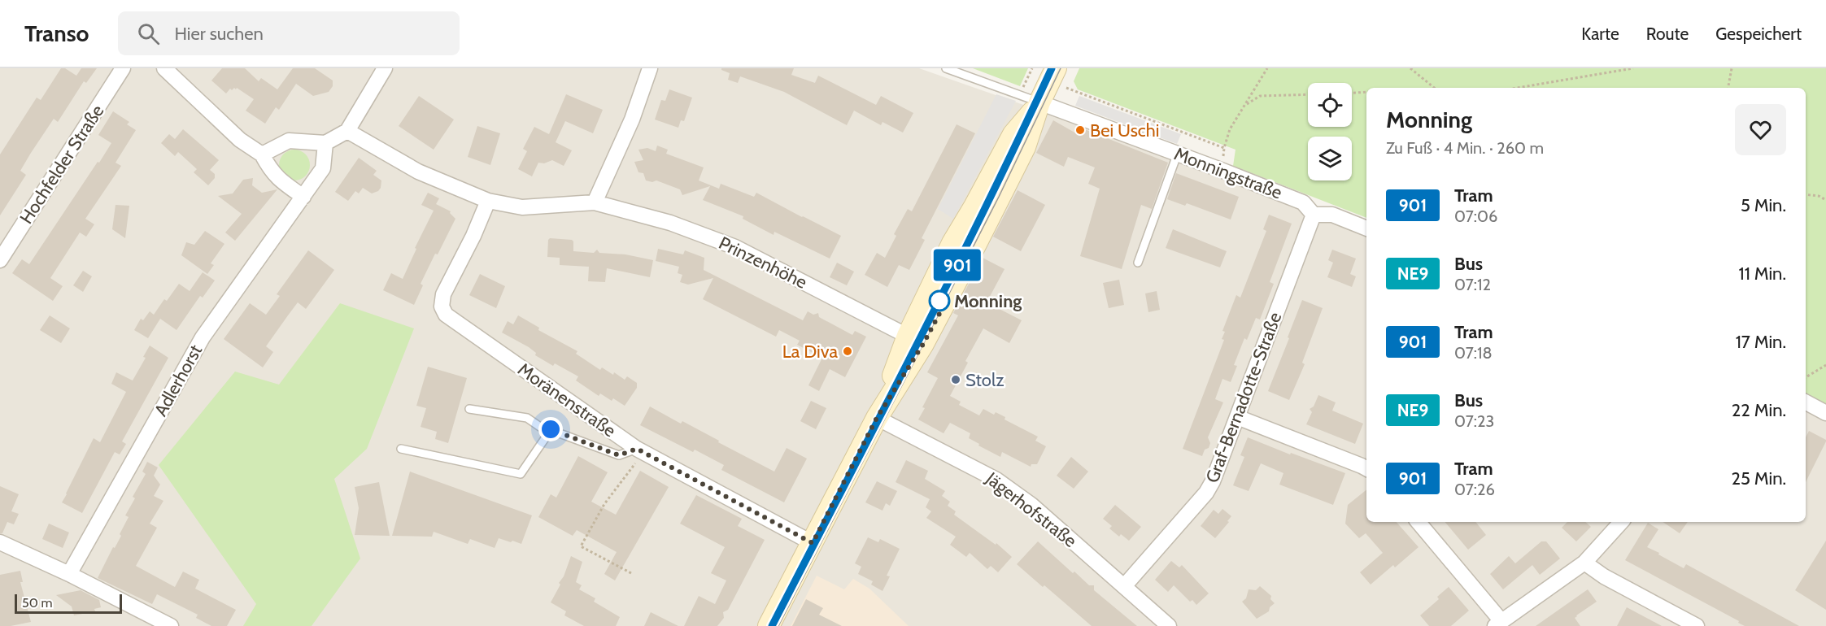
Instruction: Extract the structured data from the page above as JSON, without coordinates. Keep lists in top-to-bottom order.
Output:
{
  "streets": {
    "street": [
      "Hochfelder Straße",
      "Monningstraße",
      "Prinzenhöhe",
      "Adlerhorst",
      "Graf-Bernadotte-Straße",
      "Moränenstraße",
      "Jägerhofstraße"
    ]
  },
  "crossings": [
    ["Monningstraße", "Graf-Bernadotte-Straße"],
    ["Prinzenhöhe", "Moränenstraße"],
    ["Graf-Bernadotte-Straße", "Jägerhofstraße"]
  ],
  "places": [
    "Bei Uschi",
    "Monning",
    "La Diva",
    "Stolz"
  ],
  "lines": ["tram line 901"],
  "scale_bar": "50 m",
  "page": {
    "header": "Transo",
    "search": "Hier suchen",
    "nav": ["Karte", "Route", "Gespeichert"],
    "on_map": "901",
    "heading": ["Monning", "Zu Fuß · 4 Min. · 260 m"],
    "list": [
      {
        "mark": "901",
        "name": "Tram",
        "note": "07:06",
        "value": "5 Min."
      },
      {
        "mark": "NE9",
        "name": "Bus",
        "note": "07:12",
        "value": "11 Min."
      },
      {
        "mark": "901",
        "name": "Tram",
        "note": "07:18",
        "value": "17 Min."
      },
      {
        "mark": "NE9",
        "name": "Bus",
        "note": "07:23",
        "value": "22 Min."
      },
      {
        "mark": "901",
        "name": "Tram",
        "note": "07:26",
        "value": "25 Min."
      }
    ],
    "scale": "50 m"
  }
}
